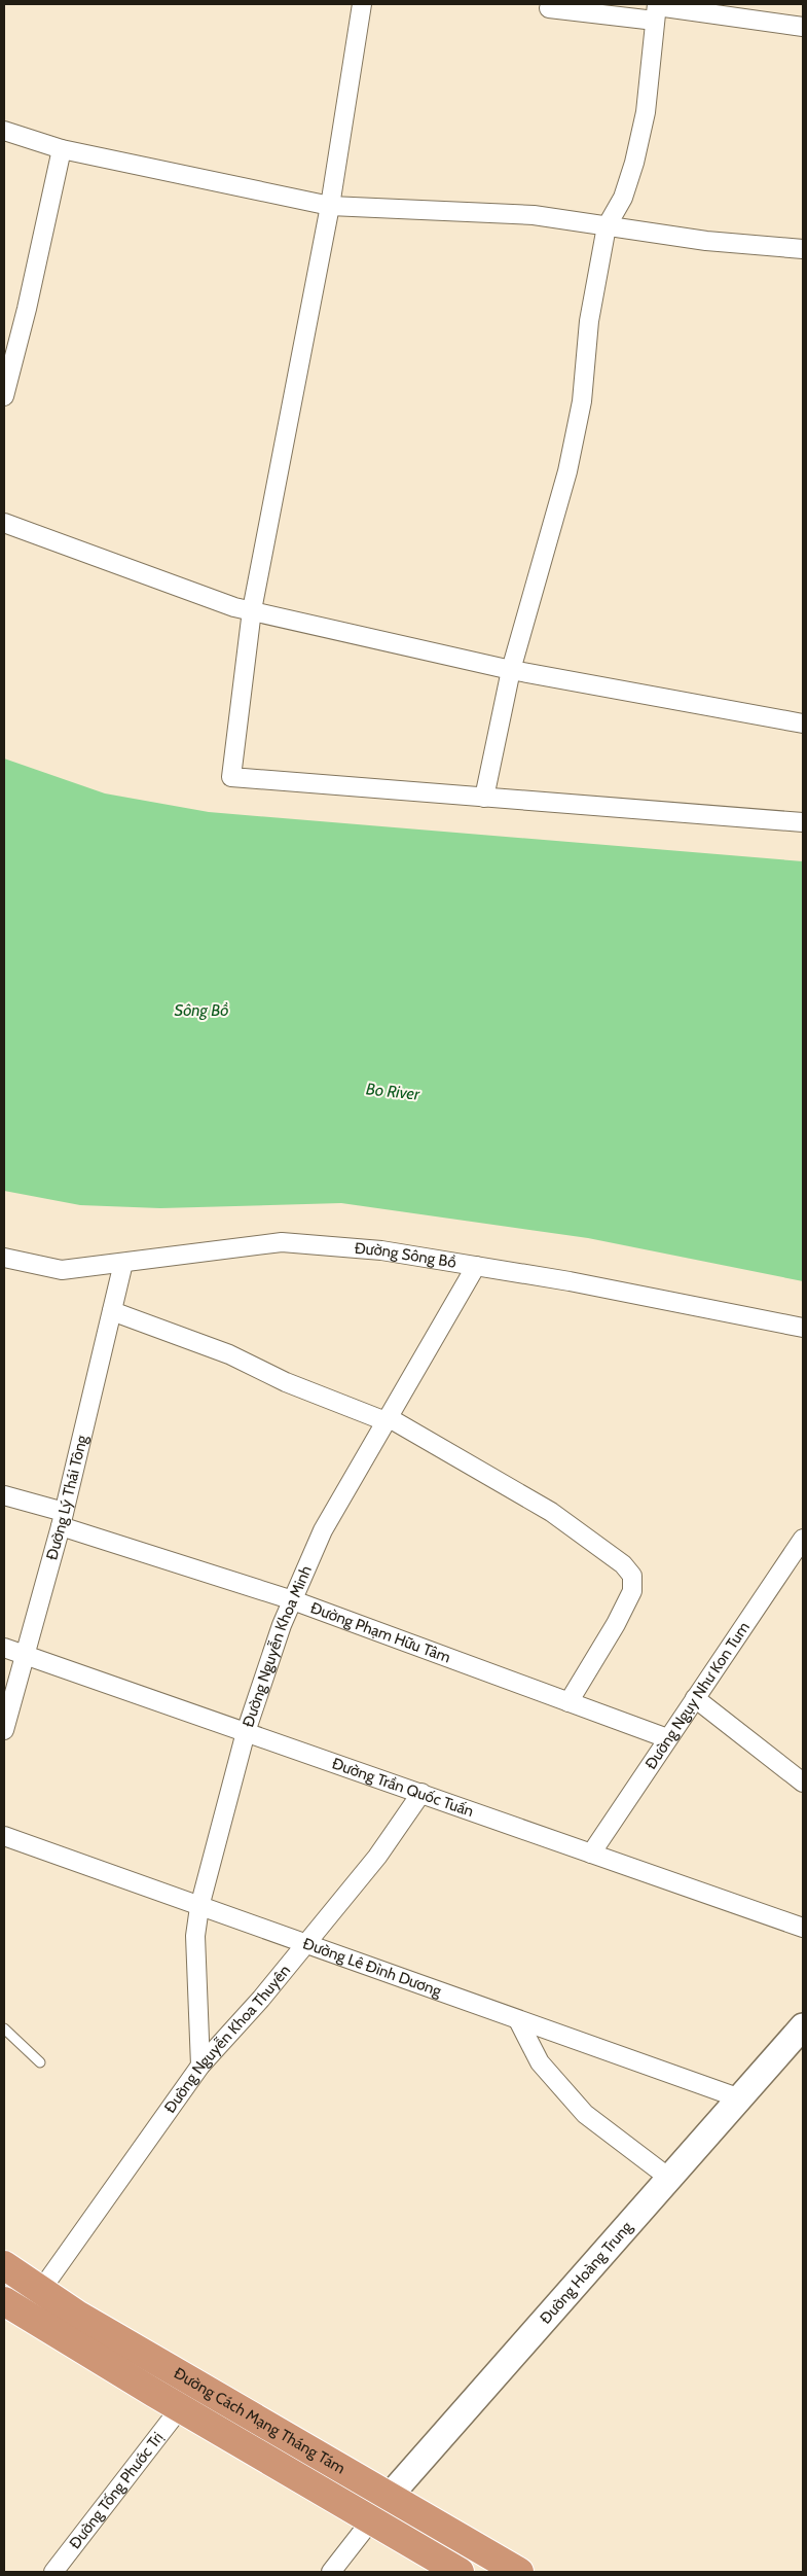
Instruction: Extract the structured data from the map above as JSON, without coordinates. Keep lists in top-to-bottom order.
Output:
{
  "streets": {
    "highway": ["Đường Cách Mạng Tháng Tám"],
    "main road": ["Đường Hoàng Trung"],
    "street": [
      "Đường Sông Bồ",
      "Đường Lý Thái Tông",
      "Đường Phạm Hữu Tâm",
      "Đường Nguyễn Khoa Minh",
      "Đường Ngụy Như Kon Tum",
      "Đường Trần Quốc Tuấn",
      "Đường Lê Đình Dương",
      "Đường Nguyễn Khoa Thuyên",
      "Đường Tống Phước Trị"
    ]
  },
  "crossings": [
    ["Đường Sông Bồ", "Đường Lý Thái Tông"],
    ["Đường Sông Bồ", "Đường Nguyễn Khoa Minh"],
    ["Đường Lý Thái Tông", "Đường Phạm Hữu Tâm"],
    ["Đường Lý Thái Tông", "Đường Trần Quốc Tuấn"],
    ["Đường Phạm Hữu Tâm", "Đường Nguyễn Khoa Minh"],
    ["Đường Phạm Hữu Tâm", "Đường Ngụy Như Kon Tum"],
    ["Đường Nguyễn Khoa Minh", "Đường Trần Quốc Tuấn"],
    ["Đường Nguyễn Khoa Minh", "Đường Lê Đình Dương"],
    ["Đường Nguyễn Khoa Minh", "Đường Nguyễn Khoa Thuyên"],
    ["Đường Ngụy Như Kon Tum", "Đường Trần Quốc Tuấn"],
    ["Đường Trần Quốc Tuấn", "Đường Nguyễn Khoa Thuyên"],
    ["Đường Lê Đình Dương", "Đường Nguyễn Khoa Thuyên"],
    ["Đường Lê Đình Dương", "Đường Hoàng Trung"],
    ["Đường Nguyễn Khoa Thuyên", "Đường Cách Mạng Tháng Tám"],
    ["Đường Hoàng Trung", "Đường Cách Mạng Tháng Tám"],
    ["Đường Cách Mạng Tháng Tám", "Đường Tống Phước Trị"]
  ],
  "water": ["Sông Bồ", "Bo River"]
}
